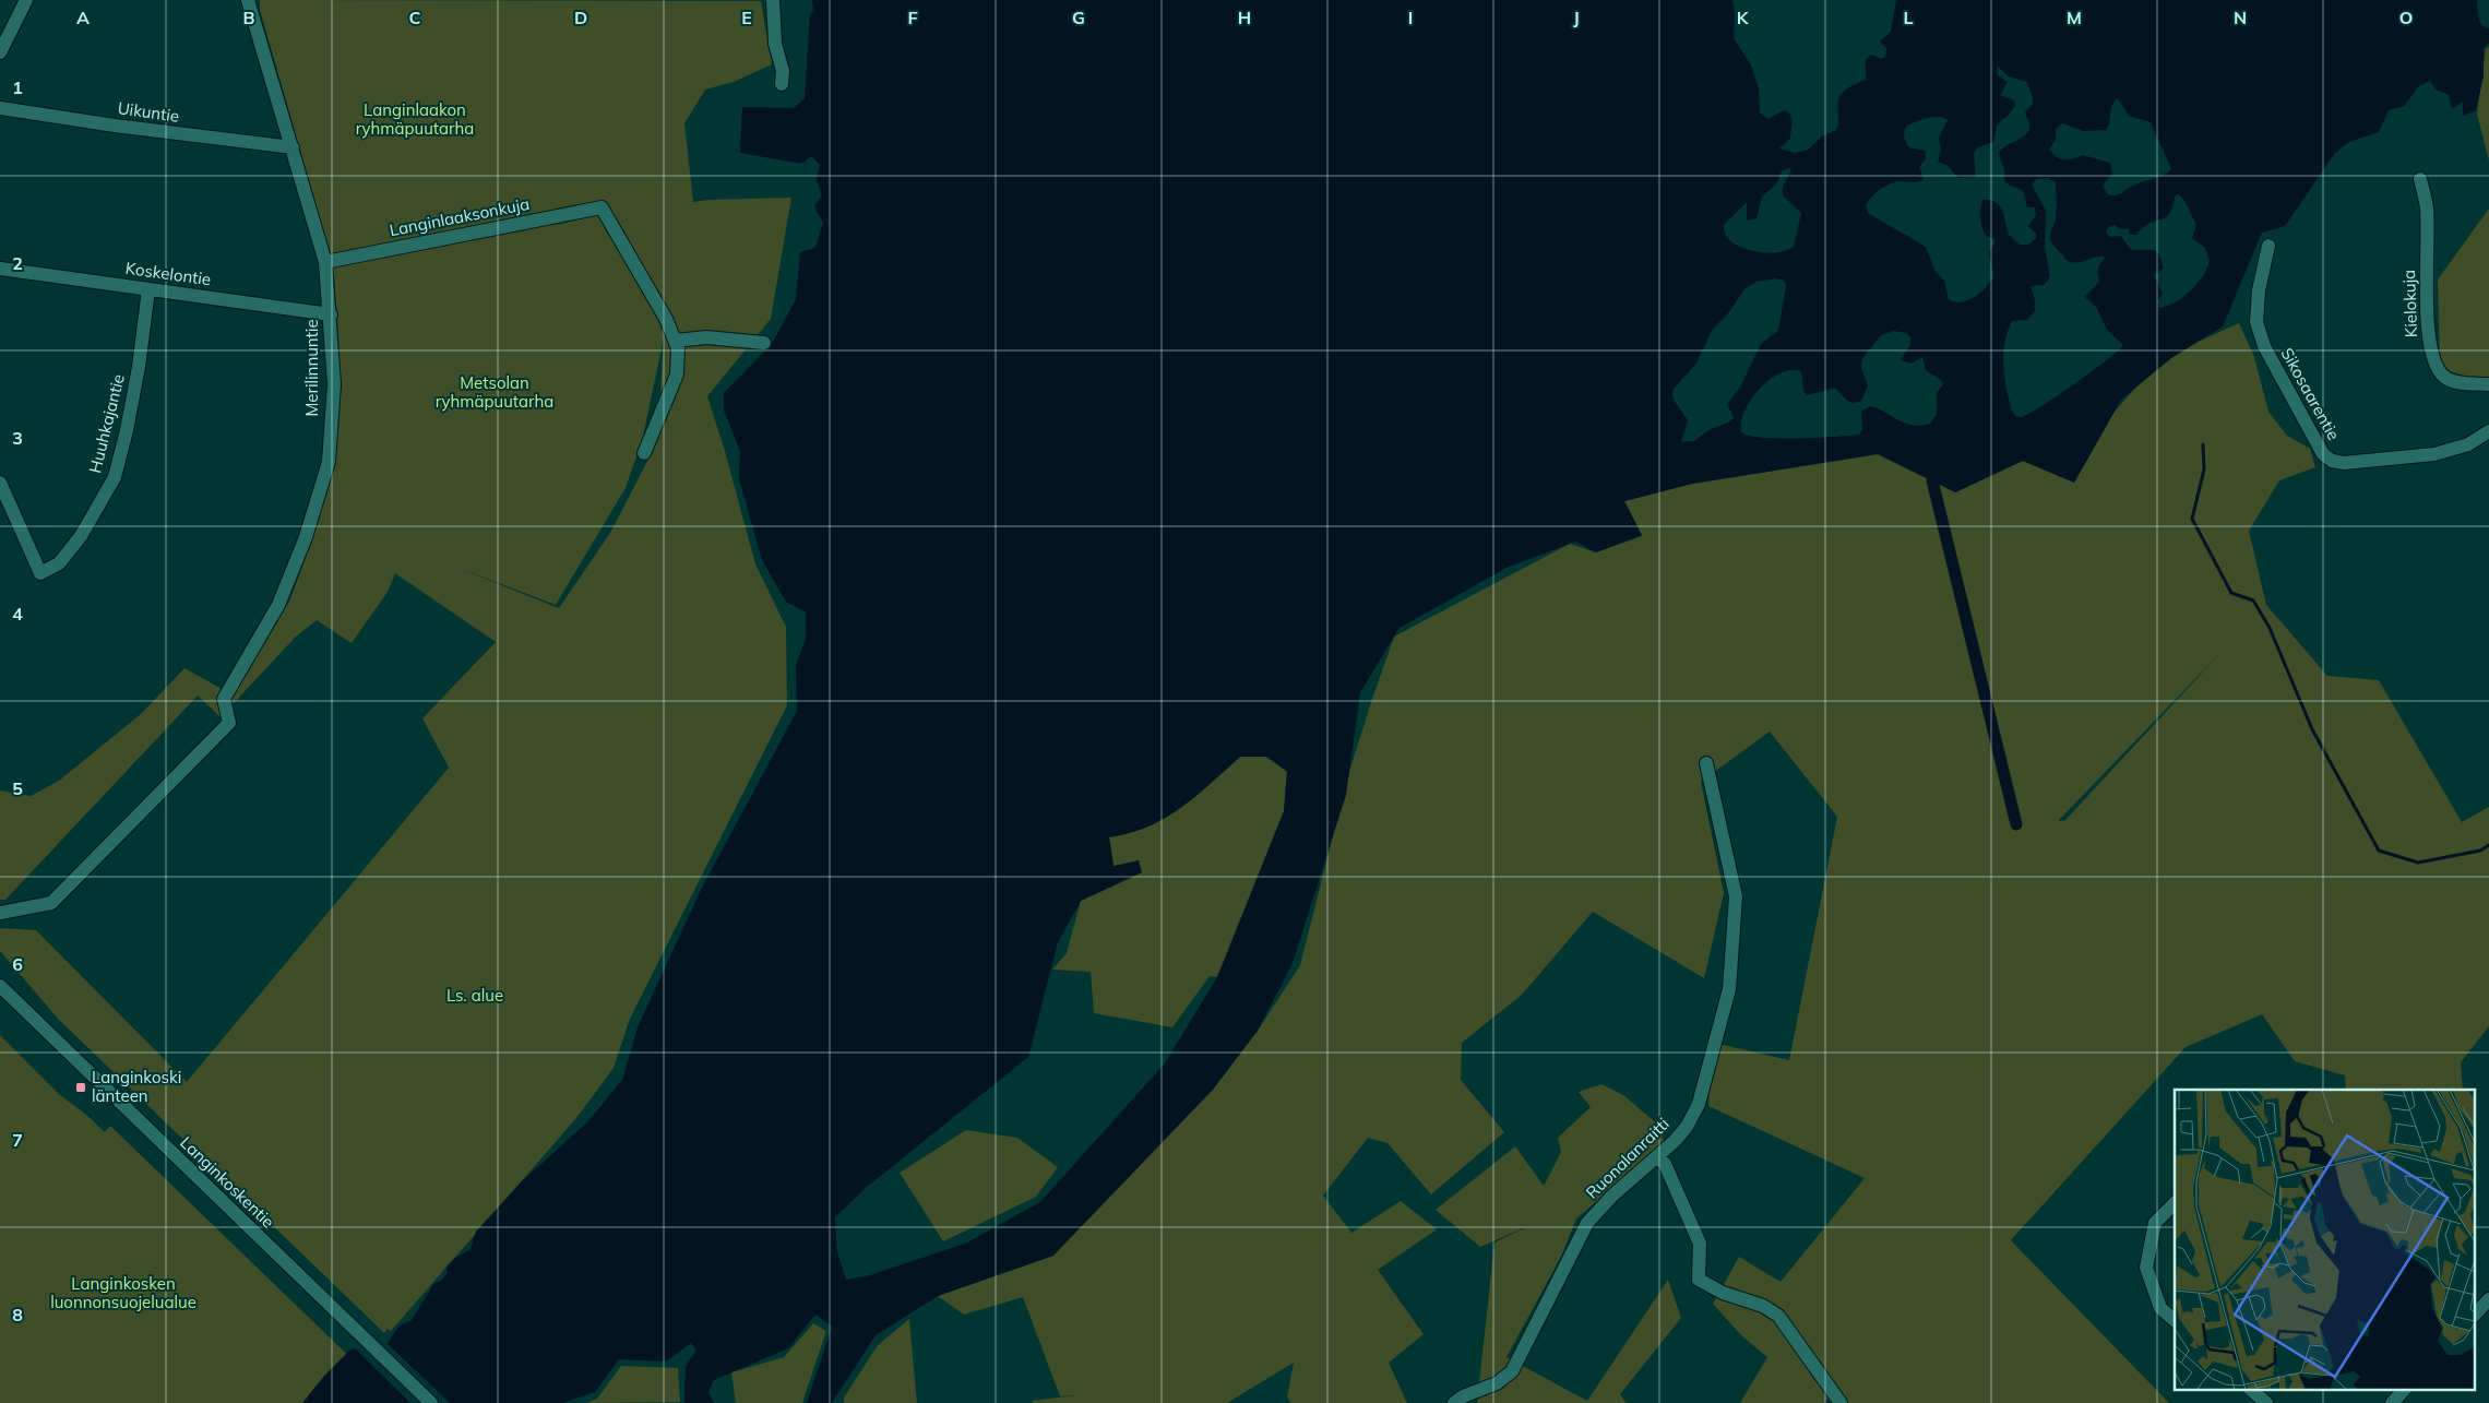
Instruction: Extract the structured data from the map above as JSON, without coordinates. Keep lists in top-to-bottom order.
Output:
{
  "streets": {
    "street": [
      "Uikuntie",
      "Langinlaaksonkuja",
      "Koskelontie",
      "Kielokuja",
      "Merilinnuntie",
      "Sikosaarentie",
      "Huuhkajantie",
      "Ruonalanraitti",
      "Langinkoskentie"
    ]
  },
  "crossings": [
    ["Uikuntie", "Merilinnuntie"],
    ["Langinlaaksonkuja", "Merilinnuntie"],
    ["Koskelontie", "Merilinnuntie"],
    ["Koskelontie", "Huuhkajantie"]
  ],
  "parks": [
    "Langinlaakon ryhmäpuutarha",
    "Metsolan ryhmäpuutarha",
    "Ls. alue",
    "Langinkosken luonnonsuojelualue"
  ],
  "places": {
    "transit": ["Langinkoski länteen"]
  },
  "grid": {
    "columns": [
      "A",
      "B",
      "C",
      "D",
      "E",
      "F",
      "G",
      "H",
      "I",
      "J",
      "K",
      "L",
      "M",
      "N",
      "O"
    ],
    "rows": [
      "1",
      "2",
      "3",
      "4",
      "5",
      "6",
      "7",
      "8"
    ]
  }
}
